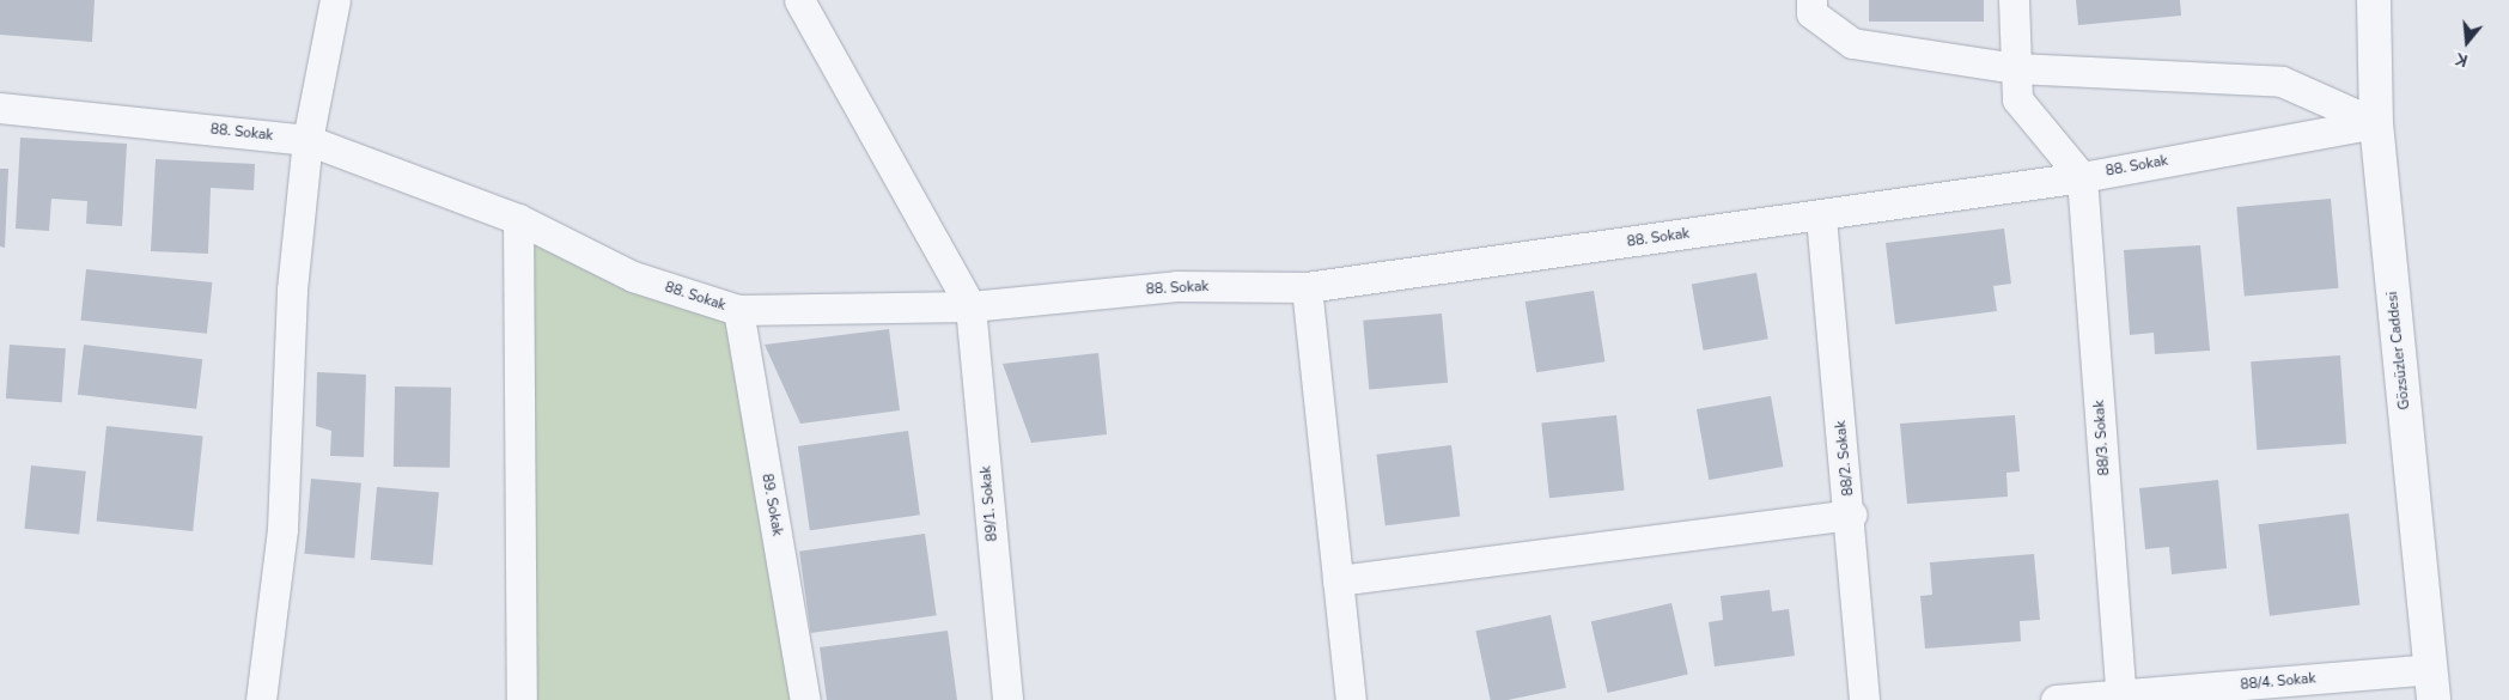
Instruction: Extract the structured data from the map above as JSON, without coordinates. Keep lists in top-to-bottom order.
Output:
{
  "streets": {
    "street": [
      "88. Sokak",
      "Gözsüzler Caddesi",
      "88/3. Sokak",
      "88/2. Sokak",
      "89/1. Sokak",
      "89. Sokak",
      "88/4. Sokak"
    ]
  },
  "crossings": [
    ["88. Sokak", "Gözsüzler Caddesi"],
    ["88. Sokak", "88/3. Sokak"],
    ["88. Sokak", "88/2. Sokak"],
    ["88. Sokak", "89/1. Sokak"],
    ["88. Sokak", "89. Sokak"],
    ["Gözsüzler Caddesi", "88/4. Sokak"],
    ["88/3. Sokak", "88/4. Sokak"]
  ],
  "north": "bottom"
}
